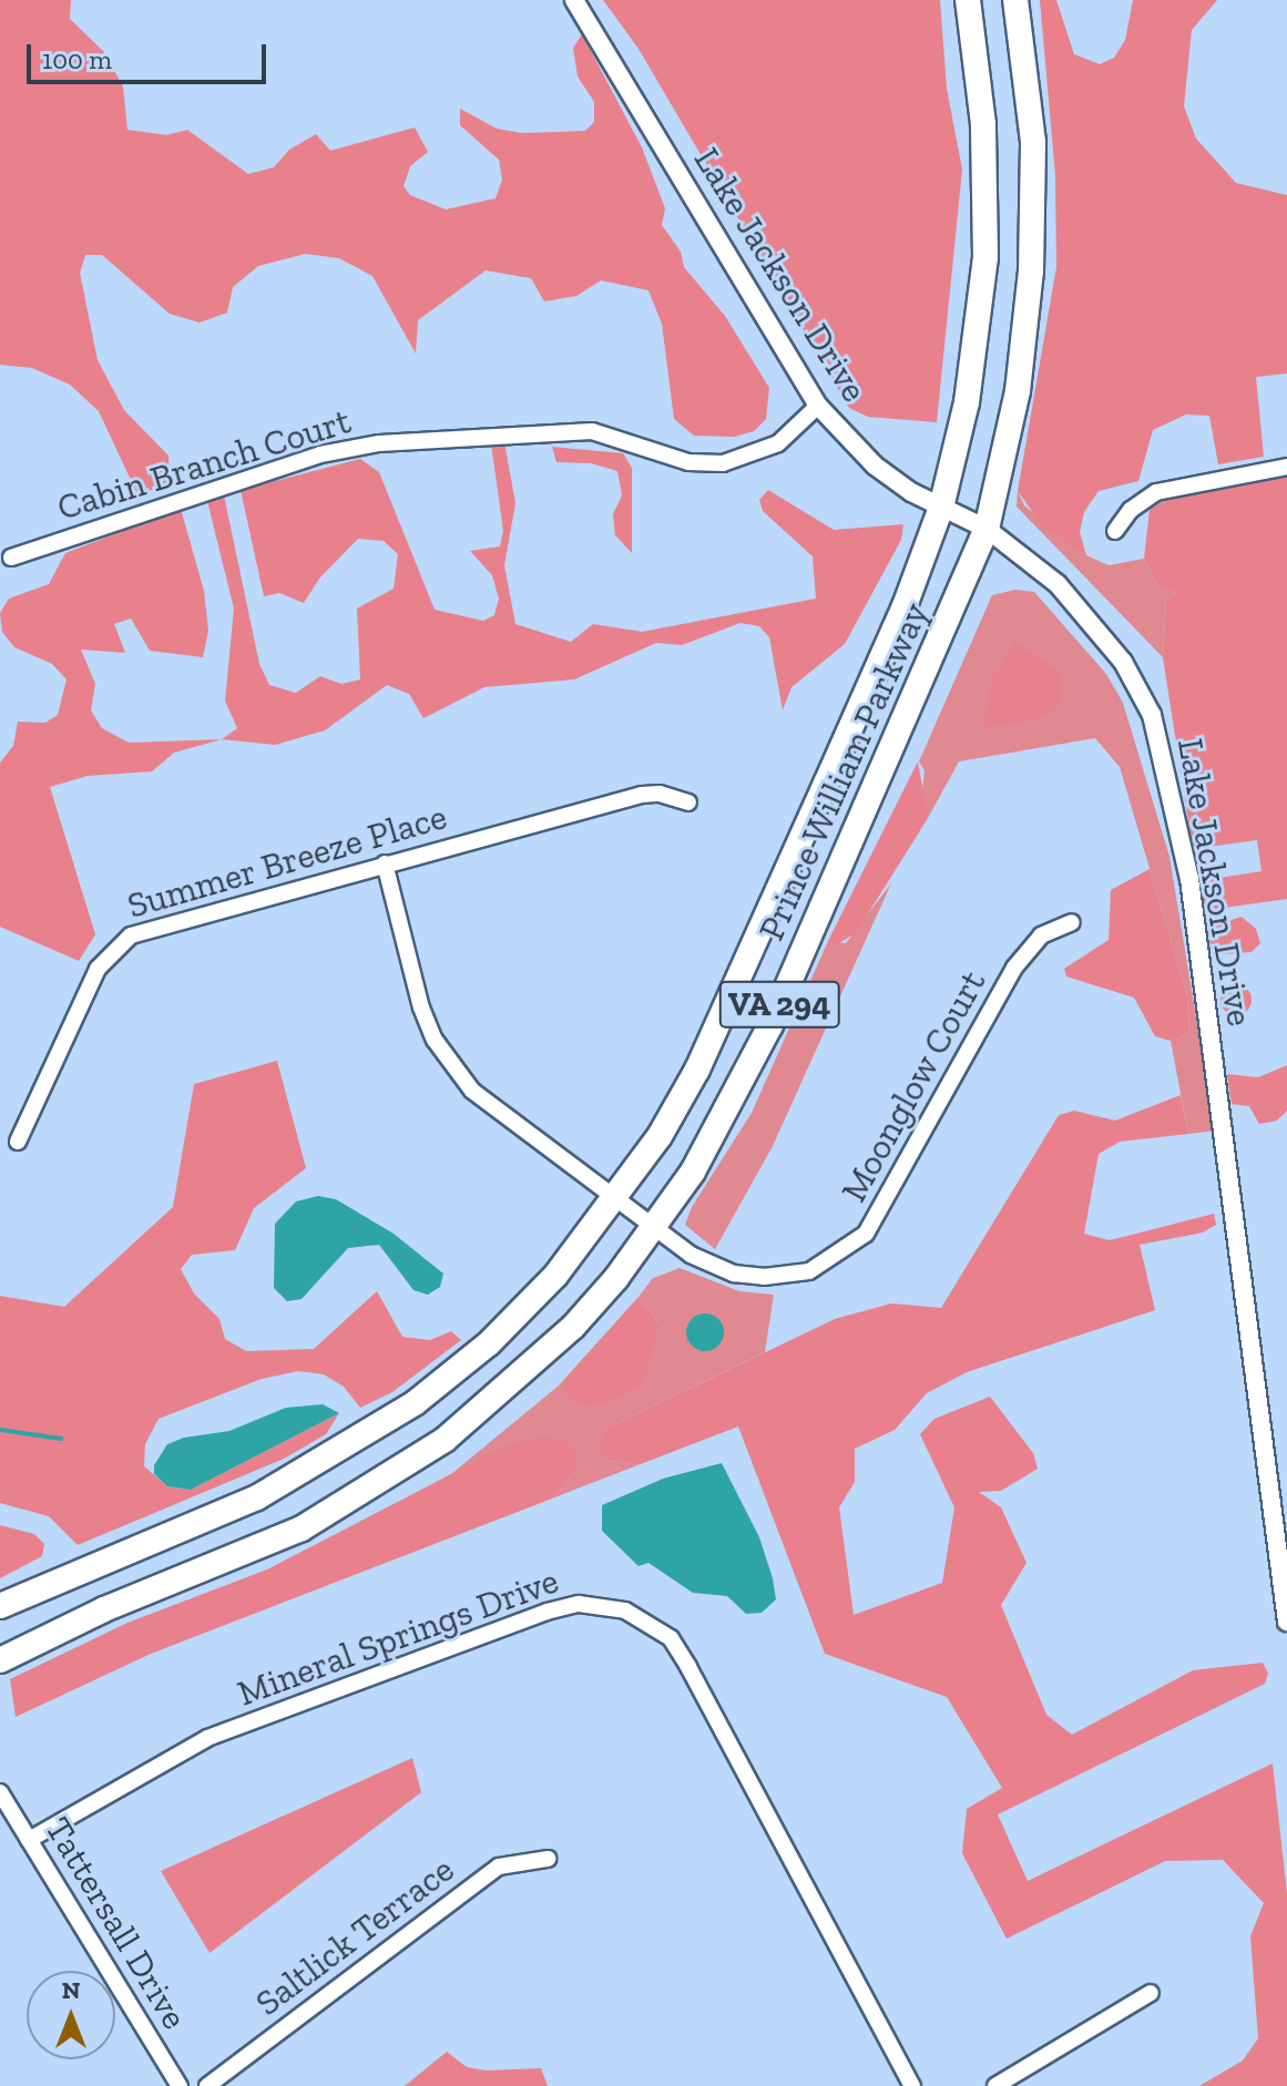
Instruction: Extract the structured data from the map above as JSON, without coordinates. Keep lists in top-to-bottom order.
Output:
{
  "streets": {
    "highway": ["Prince William Parkway", "VA 294"],
    "street": [
      "Lake Jackson Drive",
      "Cabin Branch Court",
      "Summer Breeze Place",
      "Moonglow Court",
      "Mineral Springs Drive",
      "Tattersall Drive",
      "Saltlick Terrace"
    ]
  },
  "crossings": [
    ["Lake Jackson Drive", "Cabin Branch Court"],
    ["Lake Jackson Drive", "Prince William Parkway"],
    ["Prince William Parkway", "Moonglow Court"],
    ["Summer Breeze Place", "Moonglow Court"],
    ["Mineral Springs Drive", "Tattersall Drive"]
  ],
  "scale_bar": "100 m",
  "north": "top"
}
